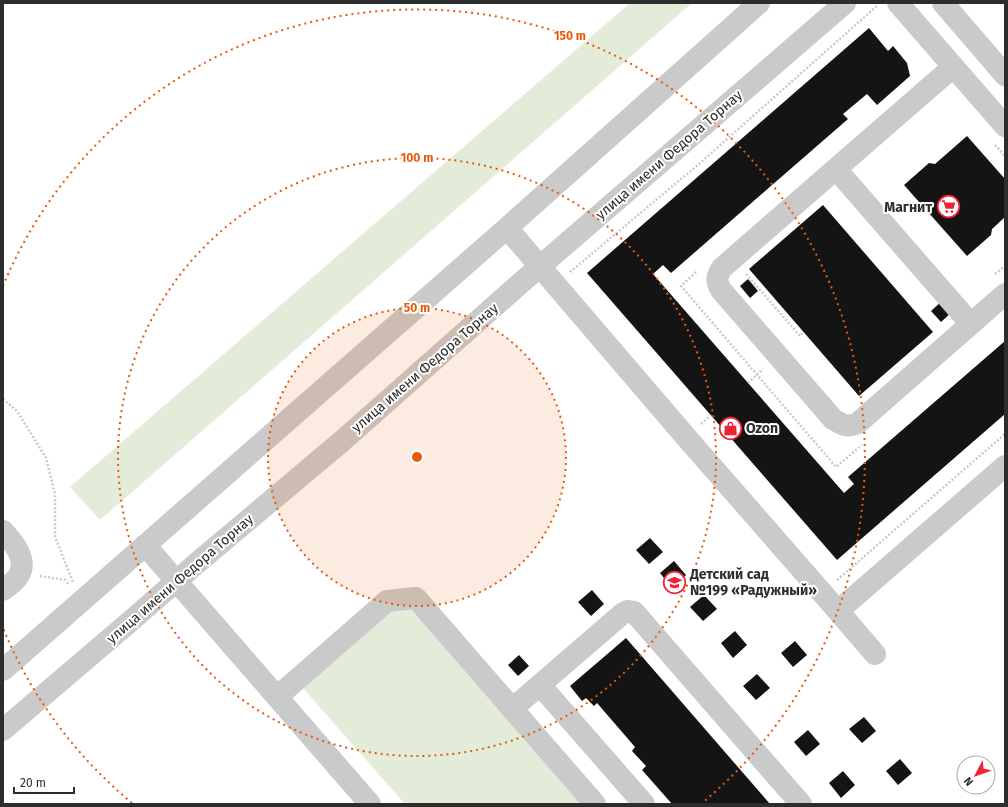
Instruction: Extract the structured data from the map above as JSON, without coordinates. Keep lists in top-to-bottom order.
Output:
{
  "streets": {
    "street": ["улица имени Федора Торнау"]
  },
  "places": {
    "supermarket": ["Магнит"],
    "shop": ["Ozon"],
    "school or university": ["Детский сад №199 «Радужный»"]
  },
  "scale_bar": "20 m",
  "north": "bottom left",
  "rings": ["150 m", "100 m", "50 m"]
}
